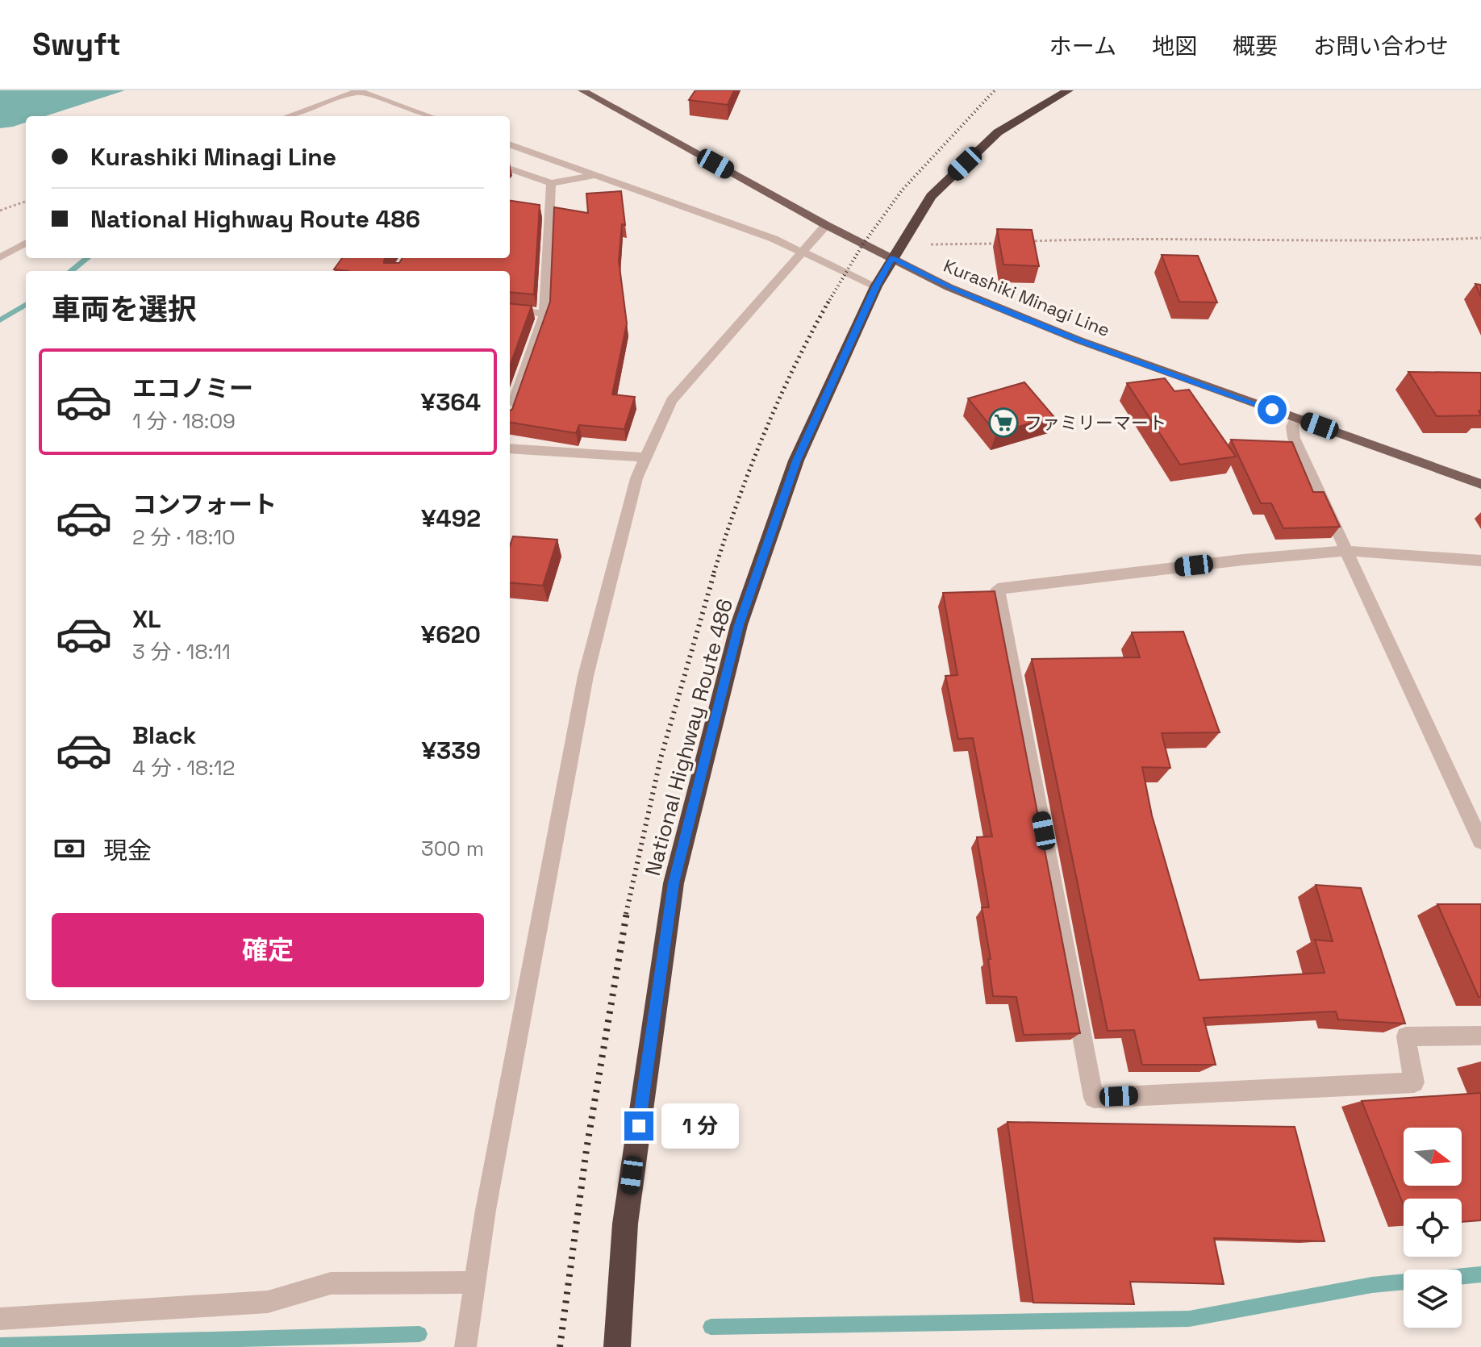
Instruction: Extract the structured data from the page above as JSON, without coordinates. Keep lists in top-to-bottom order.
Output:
{
  "streets": {
    "highway": ["National Highway Route 486"],
    "main road": ["Kurashiki Minagi Line"]
  },
  "crossings": [
    ["Kurashiki Minagi Line", "National Highway Route 486"]
  ],
  "places": {
    "supermarket": ["ファミリーマート"]
  },
  "north": "right",
  "page": {
    "header": "Swyft",
    "nav": [
      "ホーム",
      "地図",
      "概要",
      "お問い合わせ"
    ],
    "banner": ["Kurashiki Minagi Line", "National Highway Route 486"],
    "heading": "車両を選択",
    "list": [
      {
        "name": "エコノミー",
        "note": "1 分 · 18:09",
        "value": "¥364"
      },
      {
        "name": "コンフォート",
        "note": "2 分 · 18:10",
        "value": "¥492"
      },
      {
        "name": "XL",
        "note": "3 分 · 18:11",
        "value": "¥620"
      },
      {
        "name": "Black",
        "note": "4 分 · 18:12",
        "value": "¥339"
      }
    ],
    "pay": ["現金", "300 m"],
    "buttons": "確定",
    "bubble": "1 分"
  }
}
